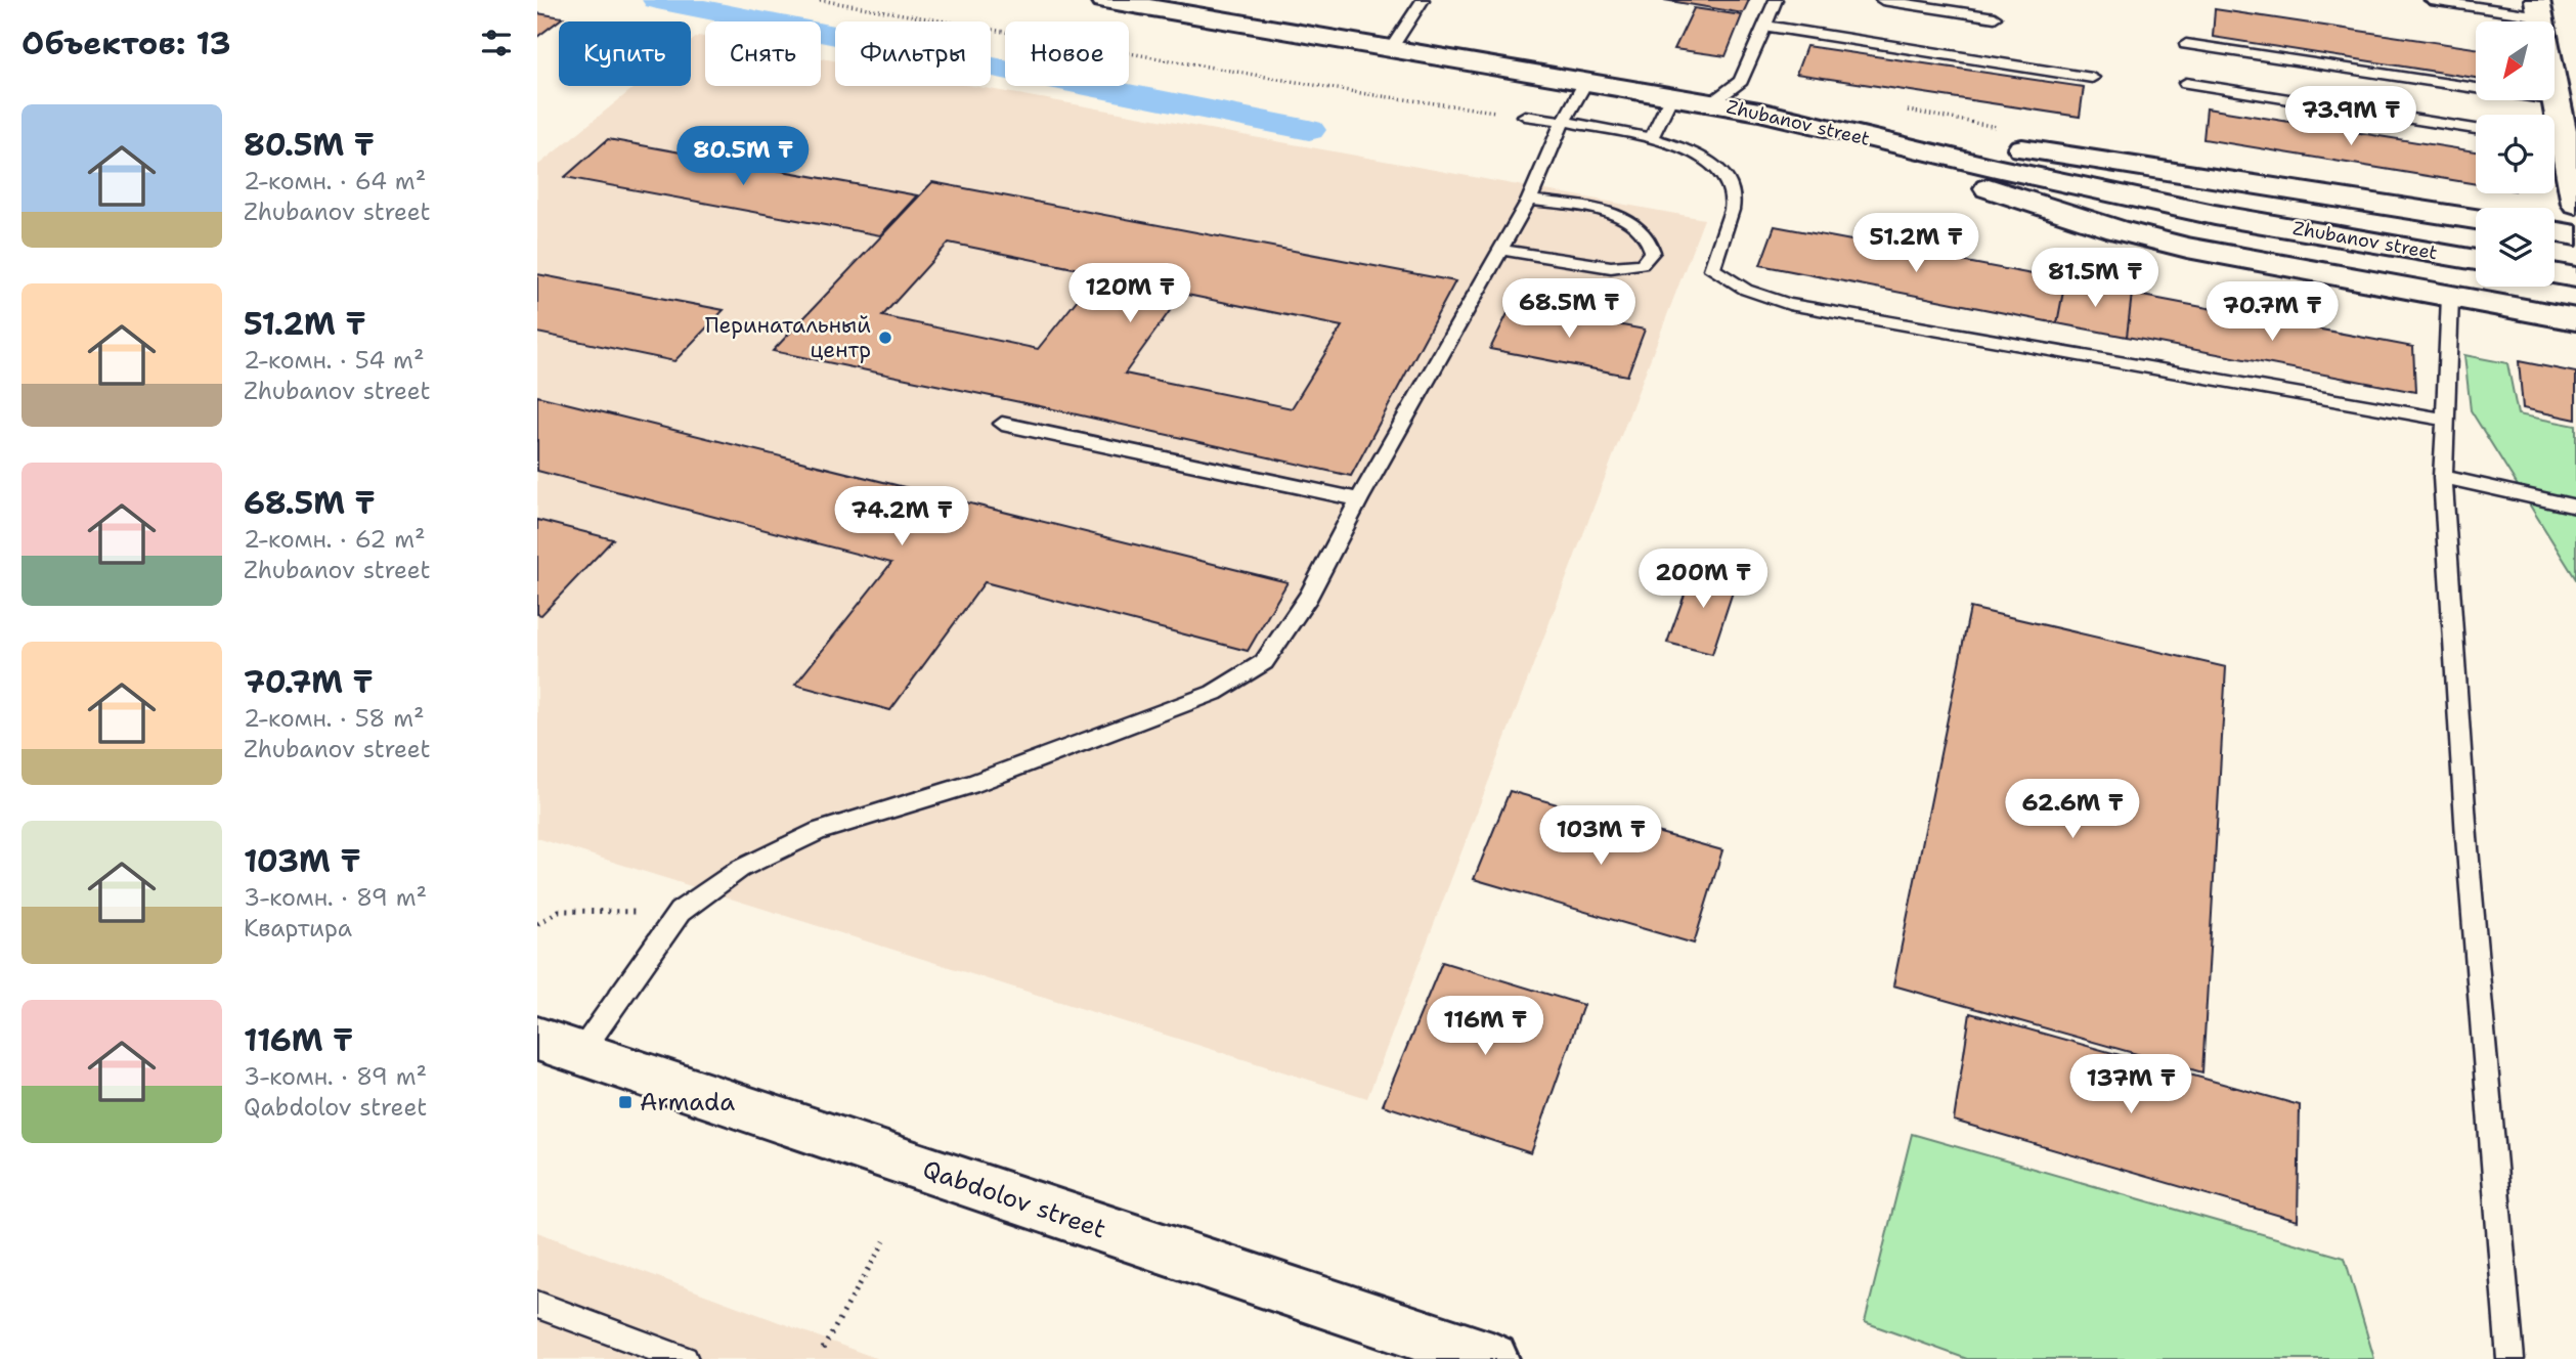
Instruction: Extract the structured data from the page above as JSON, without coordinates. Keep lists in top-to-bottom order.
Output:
{
  "streets": {
    "main road": ["Zhubanov street", "Qabdolov street"]
  },
  "places": {
    "other": ["Перинатальный центр"],
    "transit": ["Armada"]
  },
  "north": "bottom left",
  "page": {
    "heading": "Объектов: 13",
    "chip": [
      "Купить",
      "Снять",
      "Фильтры",
      "Новое"
    ],
    "list": [
      {
        "name": "80.5M ₸",
        "note": "2-комн. · 64 m² · Zhubanov street"
      },
      {
        "name": "51.2M ₸",
        "note": "2-комн. · 54 m² · Zhubanov street"
      },
      {
        "name": "68.5M ₸",
        "note": "2-комн. · 62 m² · Zhubanov street"
      },
      {
        "name": "70.7M ₸",
        "note": "2-комн. · 58 m² · Zhubanov street"
      },
      {
        "name": "103M ₸",
        "note": "3-комн. · 89 m² · Квартира"
      },
      {
        "name": "116M ₸",
        "note": "3-комн. · 89 m² · Qabdolov street"
      }
    ],
    "price": [
      "73.9M ₸",
      "80.5M ₸",
      "51.2M ₸",
      "81.5M ₸",
      "120M ₸",
      "68.5M ₸",
      "70.7M ₸",
      "74.2M ₸",
      "200M ₸",
      "62.6M ₸",
      "103M ₸",
      "116M ₸",
      "137M ₸"
    ]
  }
}
